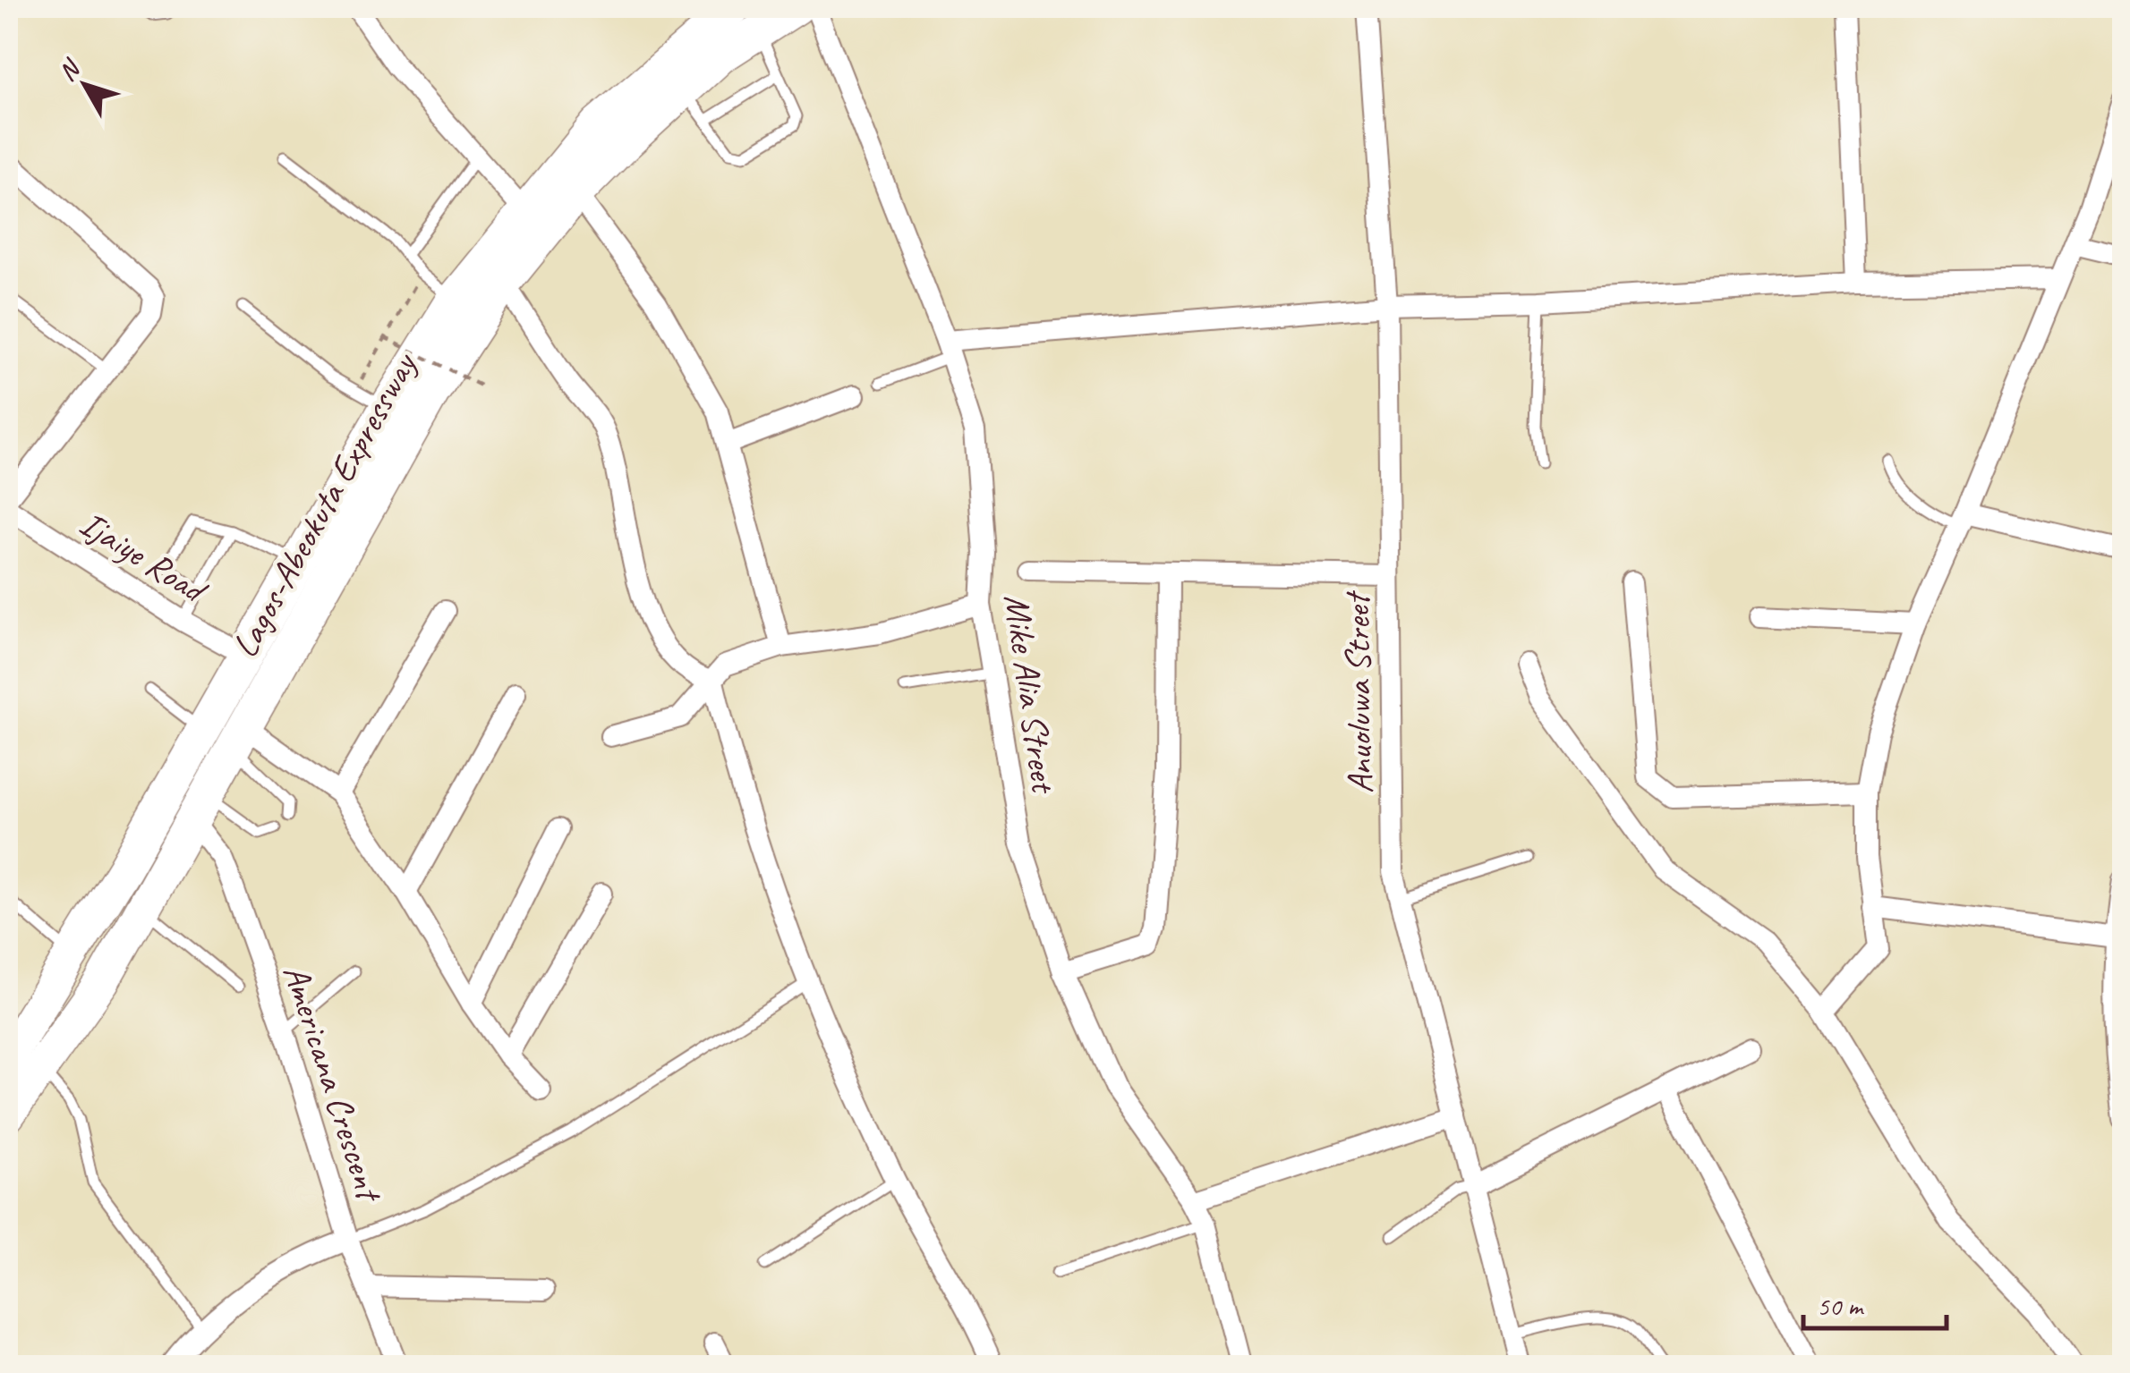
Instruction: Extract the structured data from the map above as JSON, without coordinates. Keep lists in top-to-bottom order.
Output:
{
  "streets": {
    "highway": ["Lagos-Abeokuta Expressway"],
    "street": [
      "Ijaiye Road",
      "Mike Alia Street",
      "Anuoluwa Street",
      "Americana Crescent"
    ]
  },
  "crossings": [
    ["Lagos-Abeokuta Expressway", "Ijaiye Road"],
    ["Lagos-Abeokuta Expressway", "Americana Crescent"]
  ],
  "scale_bar": "50 m",
  "north": "top left"
}
